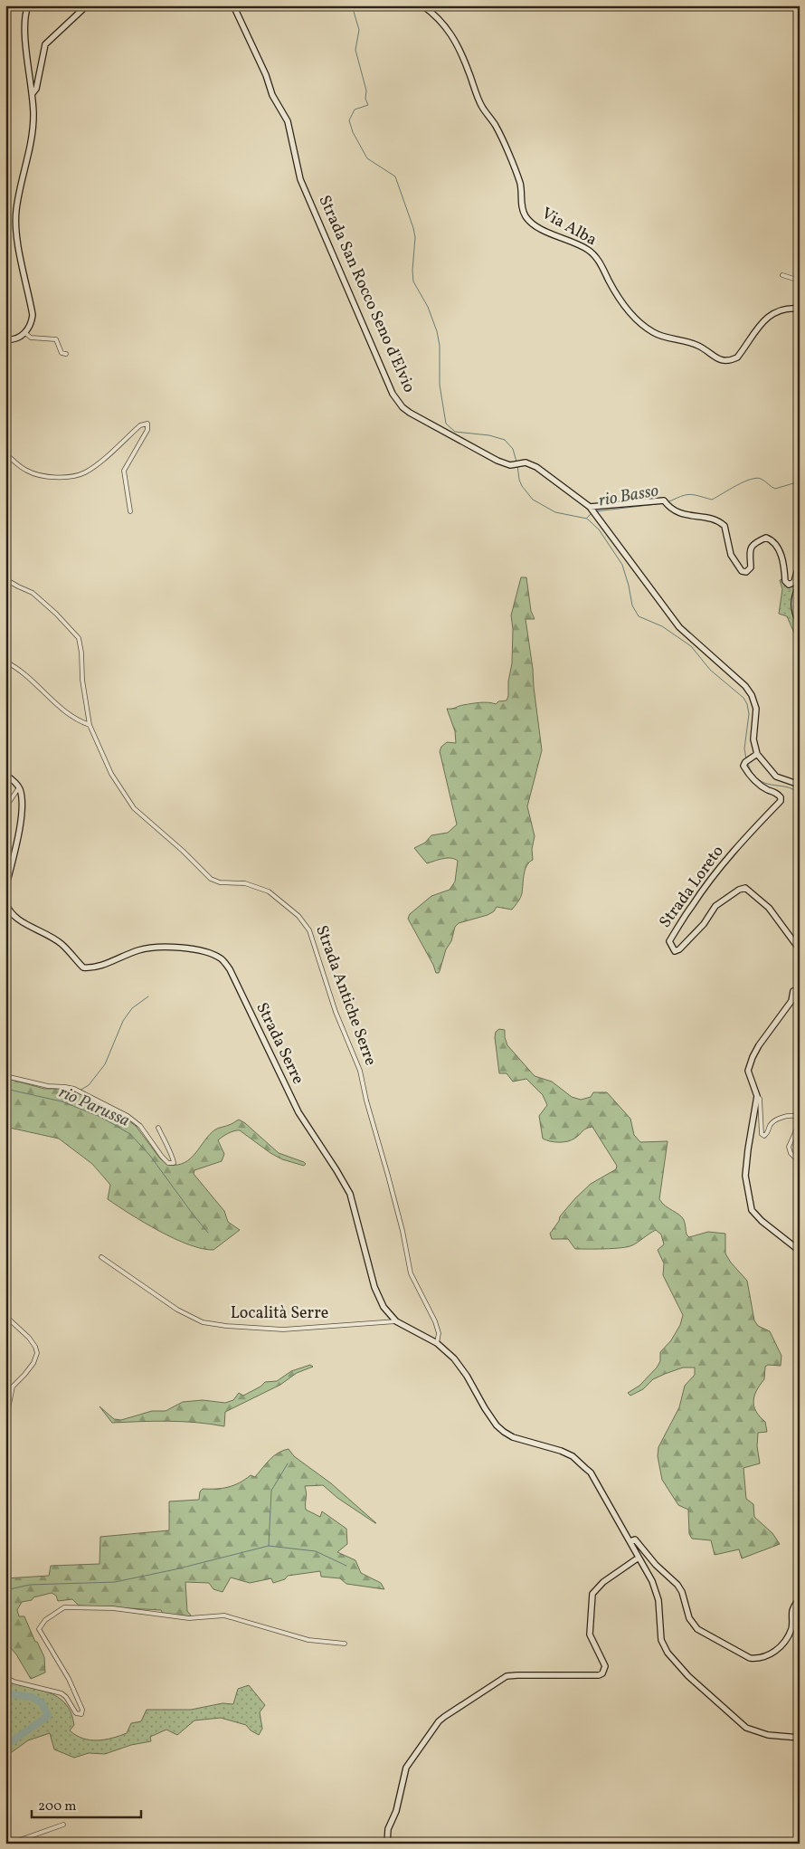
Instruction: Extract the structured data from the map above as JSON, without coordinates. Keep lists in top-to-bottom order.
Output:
{
  "streets": {
    "street": [
      "Via Alba",
      "Strada San Rocco Seno d'Elvio",
      "Strada Loreto",
      "Strada Antiche Serre",
      "Strada Serre",
      "Località Serre"
    ]
  },
  "crossings": [
    ["Strada San Rocco Seno d'Elvio", "Strada Loreto"],
    ["Strada Antiche Serre", "Strada Serre"],
    ["Strada Serre", "Località Serre"]
  ],
  "water": ["rio Basso", "rio Parussa"],
  "scale_bar": "200 m"
}
